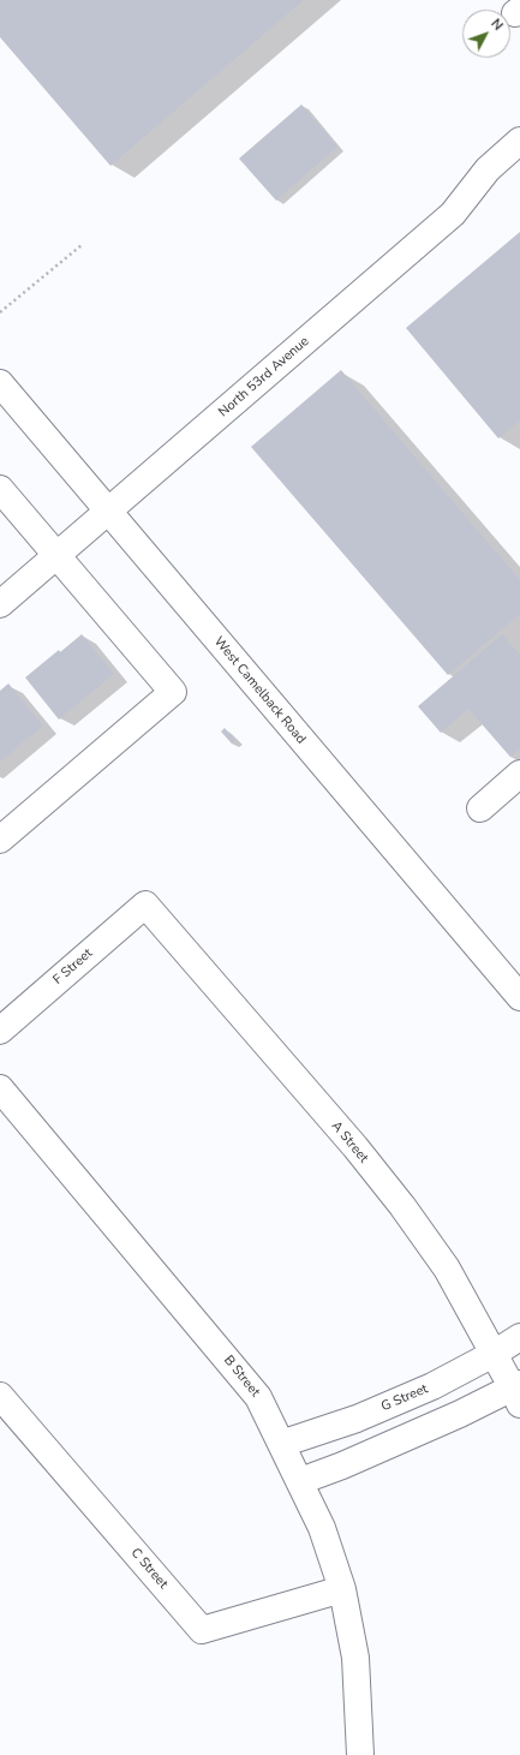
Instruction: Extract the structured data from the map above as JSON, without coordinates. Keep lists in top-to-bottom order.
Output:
{
  "streets": {
    "street": [
      "North 53rd Avenue",
      "West Camelback Road",
      "F Street",
      "A Street",
      "B Street",
      "G Street",
      "C Street"
    ]
  },
  "crossings": [
    ["North 53rd Avenue", "West Camelback Road"],
    ["F Street", "A Street"],
    ["A Street", "G Street"],
    ["B Street", "G Street"],
    ["B Street", "C Street"]
  ],
  "north": "top right"
}
